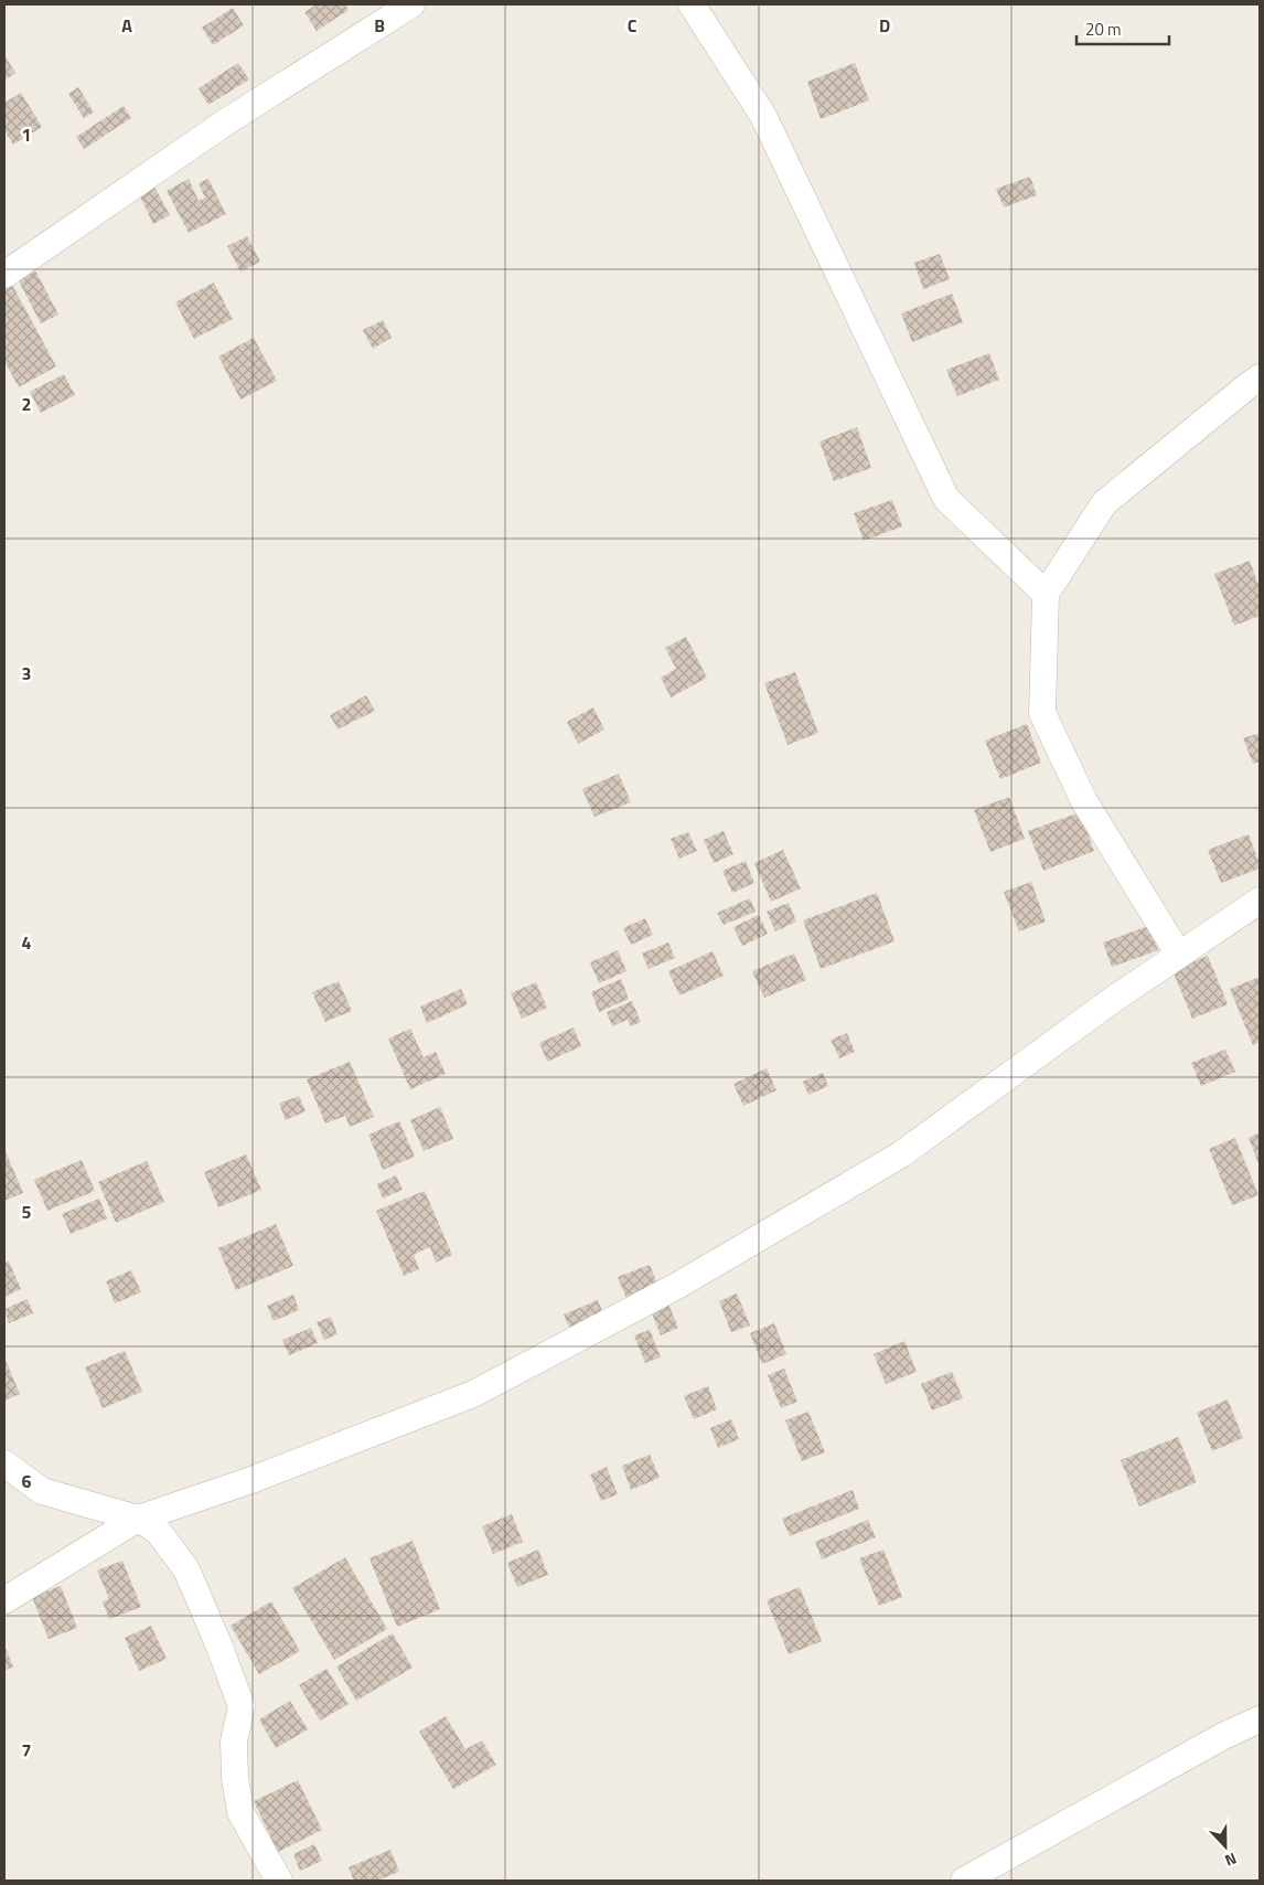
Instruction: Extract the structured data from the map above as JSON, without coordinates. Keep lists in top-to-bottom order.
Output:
{
  "scale_bar": "20 m",
  "north": "bottom",
  "grid": {
    "columns": [
      "A",
      "B",
      "C",
      "D"
    ],
    "rows": [
      "1",
      "2",
      "3",
      "4",
      "5",
      "6",
      "7"
    ]
  }
}
